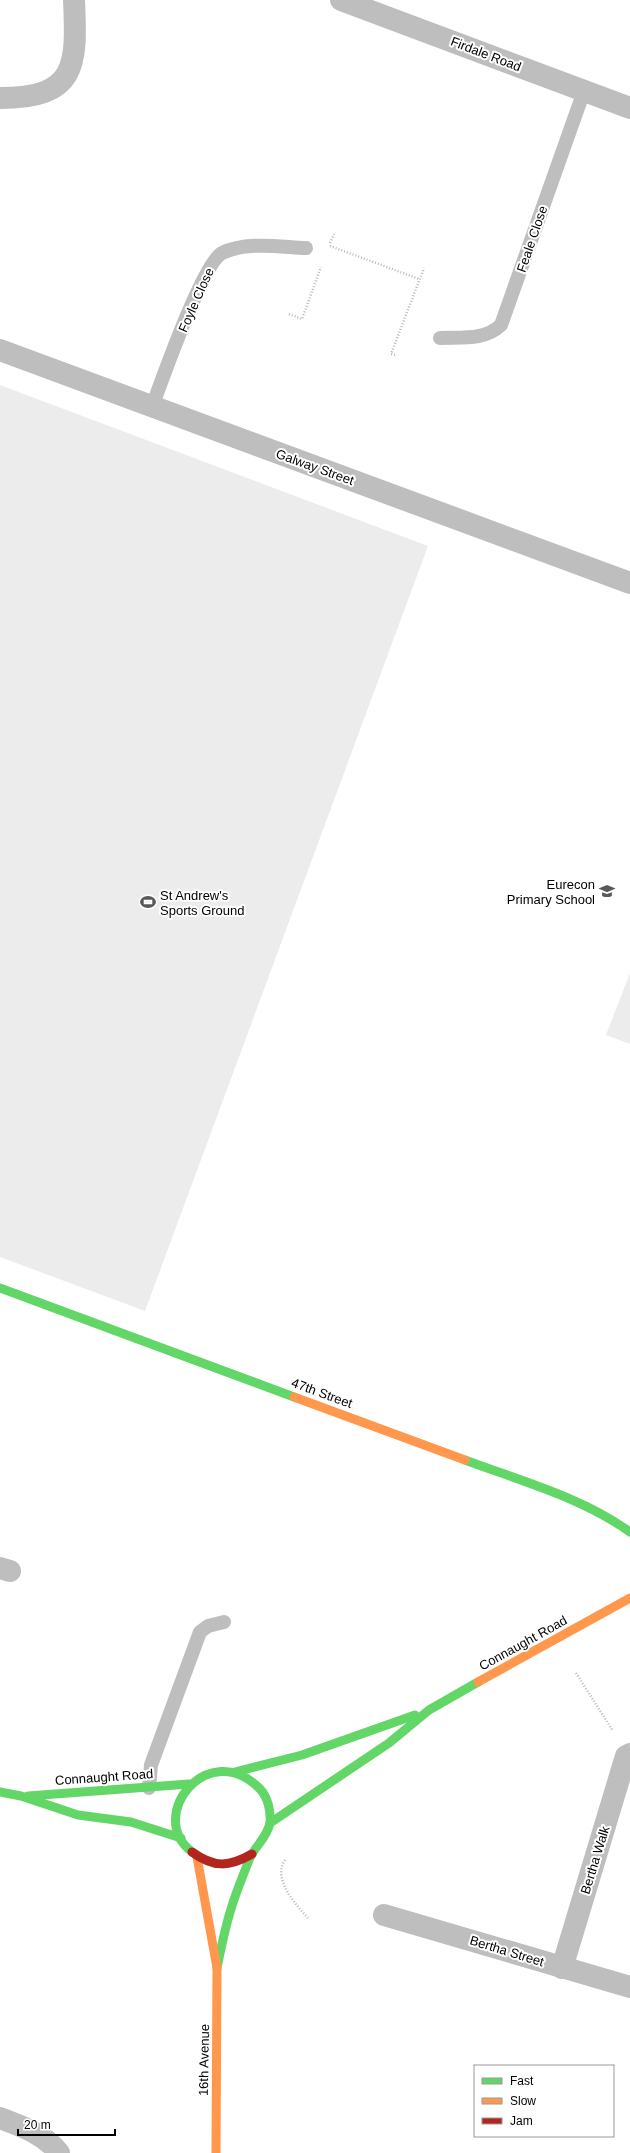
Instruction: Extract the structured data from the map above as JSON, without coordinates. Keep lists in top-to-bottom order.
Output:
{
  "streets": {
    "street": [
      "Firdale Road",
      "Galway Street",
      "47th Street",
      "Connaught Road",
      "Bertha Walk",
      "Bertha Street",
      "16th Avenue"
    ],
    "lane": ["Feale Close", "Foyle Close"]
  },
  "crossings": [
    ["Firdale Road", "Feale Close"],
    ["Foyle Close", "Galway Street"],
    ["Connaught Road", "16th Avenue"],
    ["Bertha Walk", "Bertha Street"]
  ],
  "places": {
    "school or university": ["Eurecon Primary School"],
    "sports": ["St Andrew's Sports Ground"]
  },
  "legend": ["Fast", "Slow", "Jam"],
  "scale_bar": "20 m"
}
